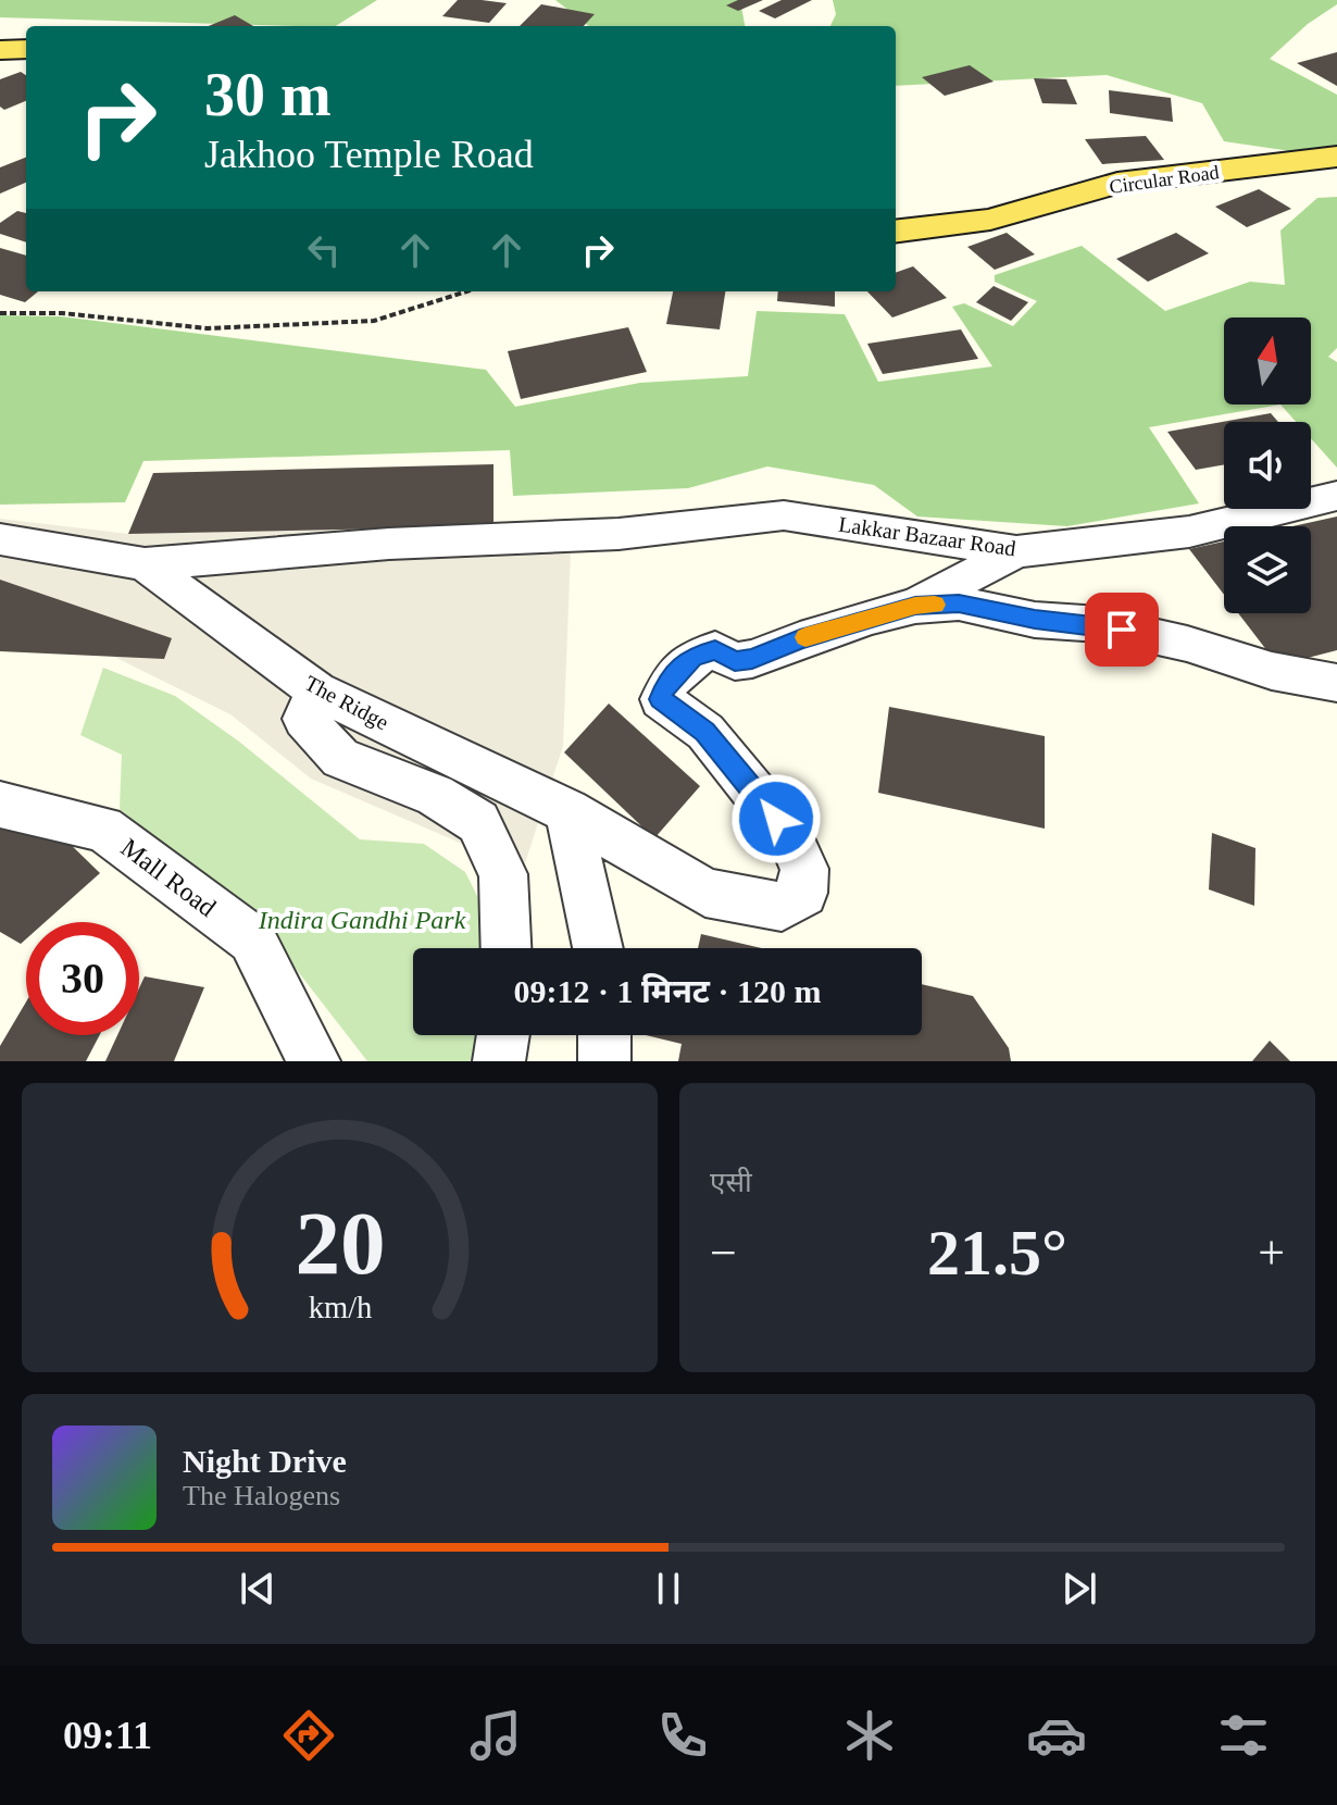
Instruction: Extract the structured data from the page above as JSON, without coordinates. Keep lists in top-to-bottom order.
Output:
{
  "streets": {
    "main road": ["Circular Road"],
    "street": ["Lakkar Bazaar Road", "The Ridge", "Mall Road"]
  },
  "crossings": [
    ["Lakkar Bazaar Road", "The Ridge"]
  ],
  "parks": ["Indira Gandhi Park"],
  "north": "top",
  "page": {
    "turn": ["30 m", "Jakhoo Temple Road"],
    "limit": "30",
    "trip": "09:12 · 1 मिनट · 120 m",
    "tile": "एसी",
    "heat": ["−", "21.5°", "+"],
    "song": ["Night Drive", "The Halogens"],
    "tabs": "09:11",
    "gauge": ["20", "km/h"]
  }
}
